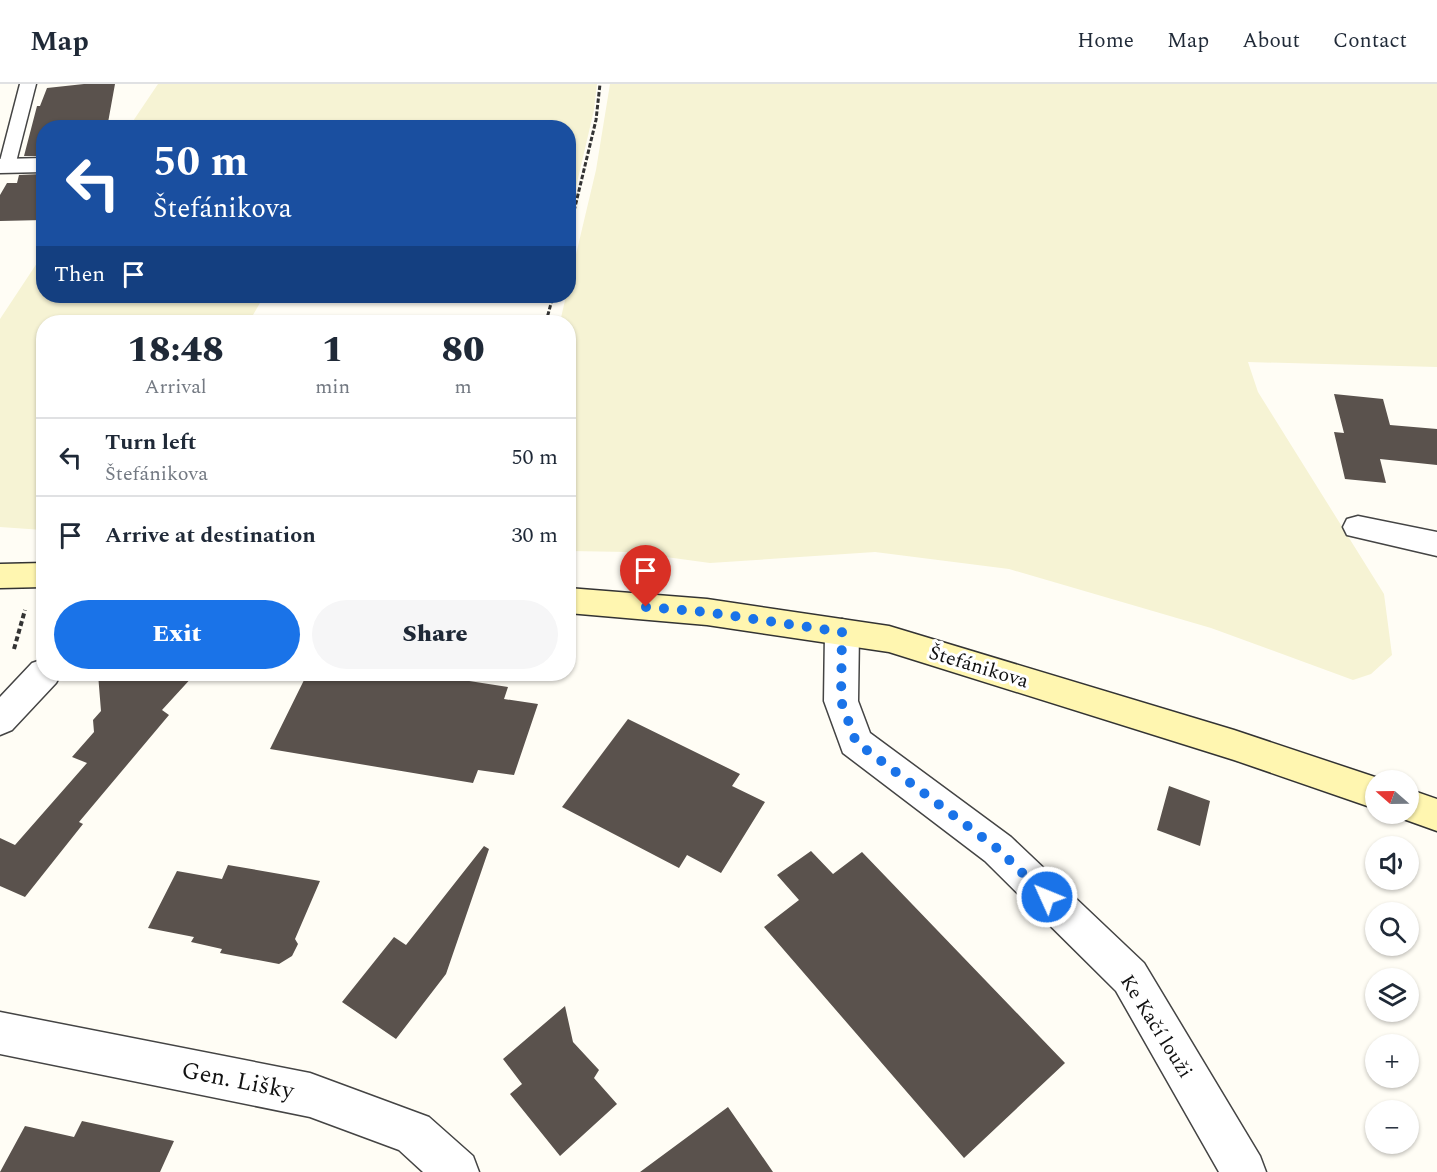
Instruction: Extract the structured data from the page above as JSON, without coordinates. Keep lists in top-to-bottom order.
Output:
{
  "streets": {
    "street": ["Štefánikova", "Ke Kačí louži", "Gen. Lišky"]
  },
  "crossings": [
    ["Štefánikova", "Ke Kačí louži"]
  ],
  "north": "left",
  "page": {
    "header": "Map",
    "nav": [
      "Home",
      "Map",
      "About",
      "Contact"
    ],
    "turn": ["50 m", "Štefánikova"],
    "then": "Then",
    "eta": [
      "18:48",
      "Arrival",
      "1",
      "min",
      "80",
      "m"
    ],
    "list": [
      {
        "name": "Turn left",
        "note": "Štefánikova",
        "value": "50 m"
      },
      {
        "name": "Arrive at destination",
        "value": "30 m"
      }
    ],
    "buttons": ["Exit", "Share"],
    "map_buttons": ["+", "−"]
  }
}
